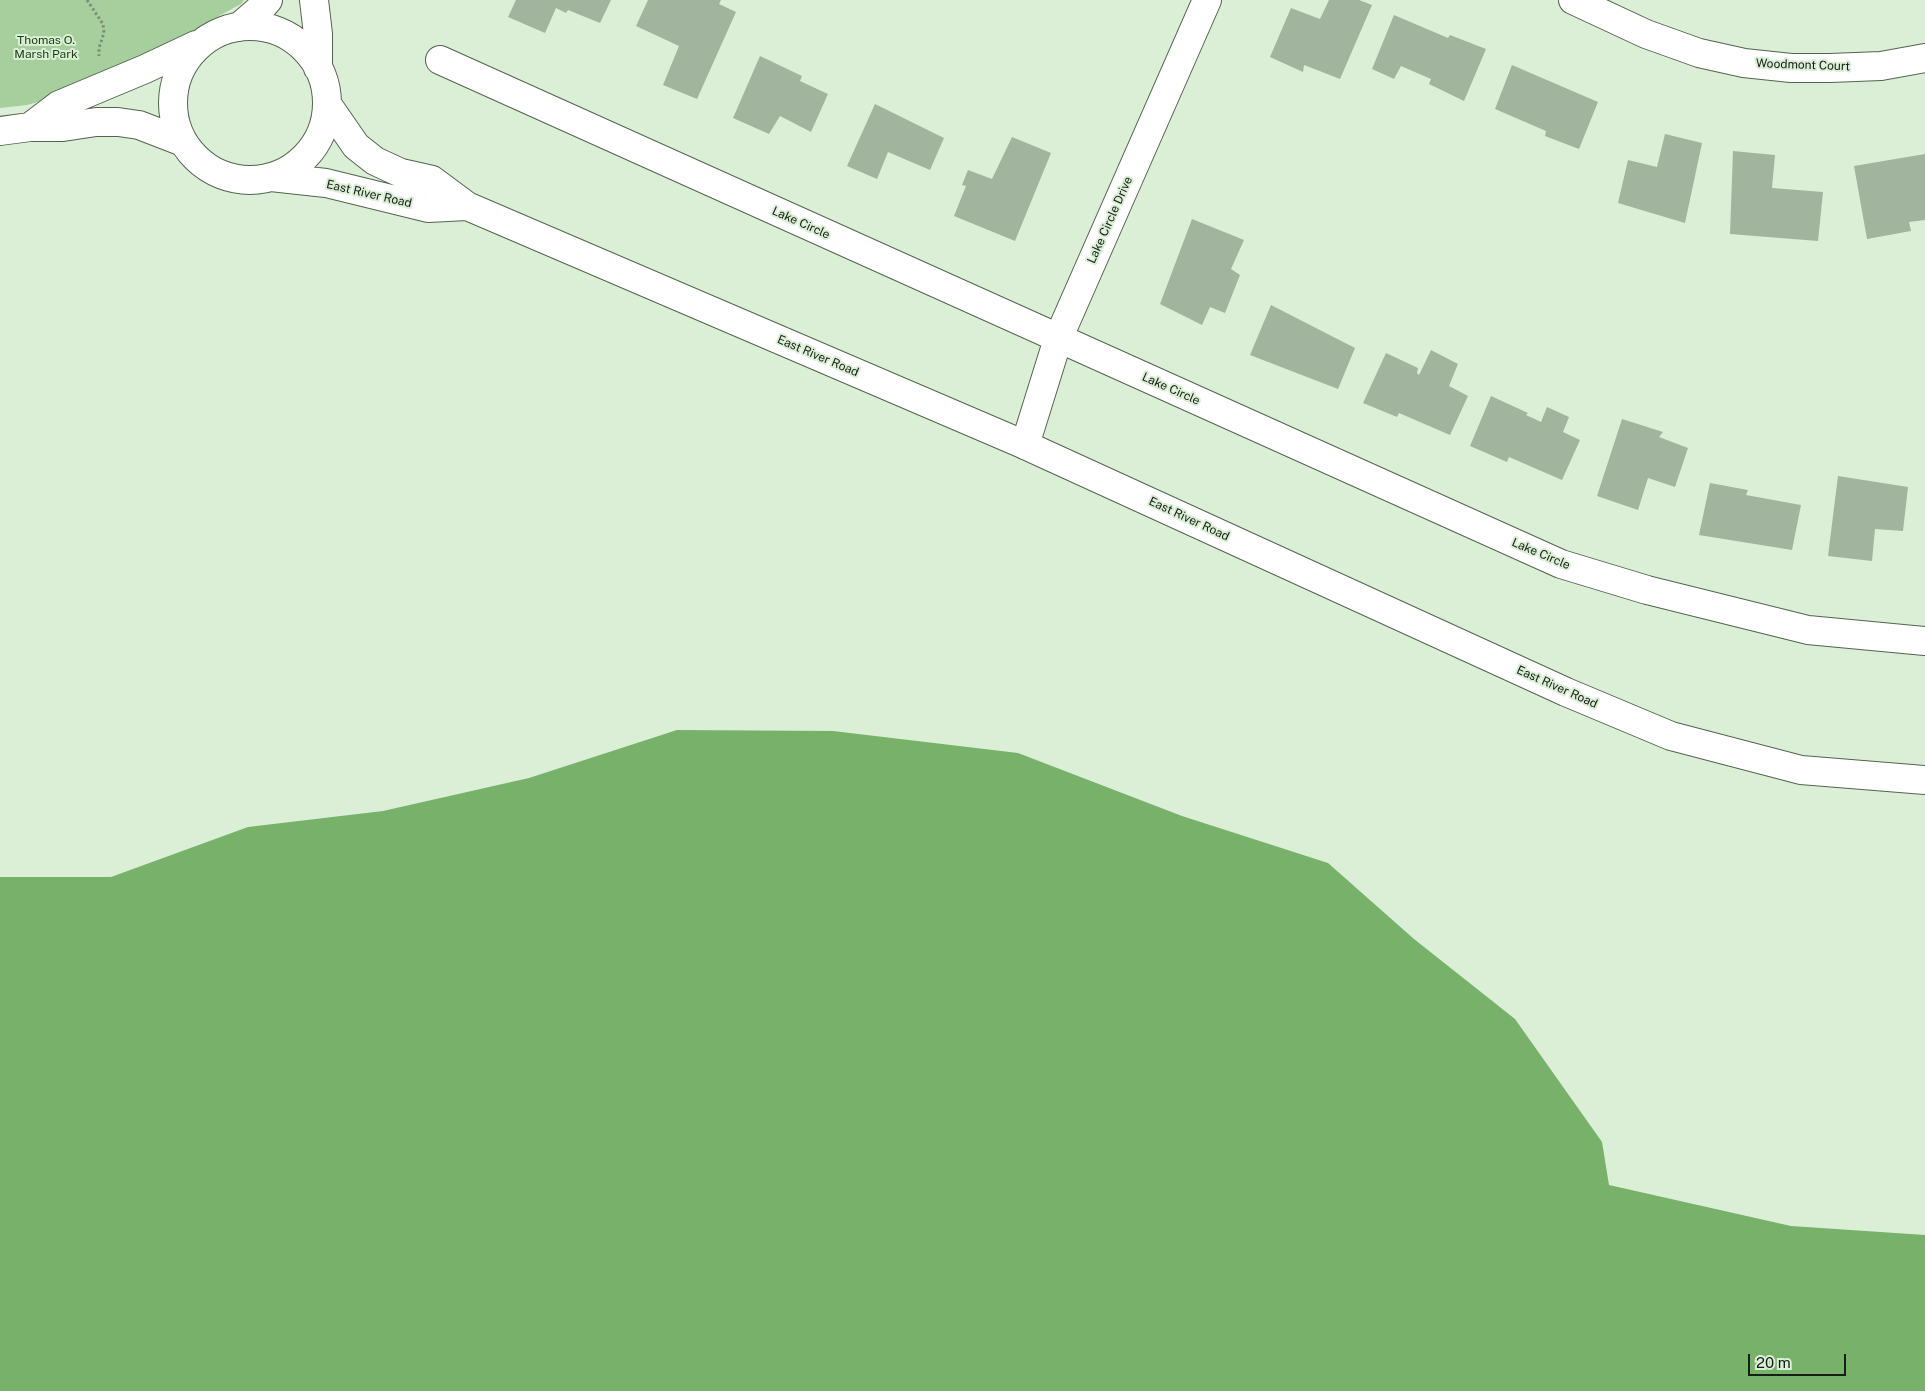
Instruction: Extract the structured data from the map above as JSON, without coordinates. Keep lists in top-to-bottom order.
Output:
{
  "streets": {
    "street": [
      "Woodmont Court",
      "East River Road",
      "Lake Circle Drive",
      "Lake Circle"
    ]
  },
  "crossings": [
    ["East River Road", "Lake Circle Drive"],
    ["Lake Circle Drive", "Lake Circle"]
  ],
  "parks": ["Thomas O. Marsh Park"],
  "scale_bar": "20 m"
}
